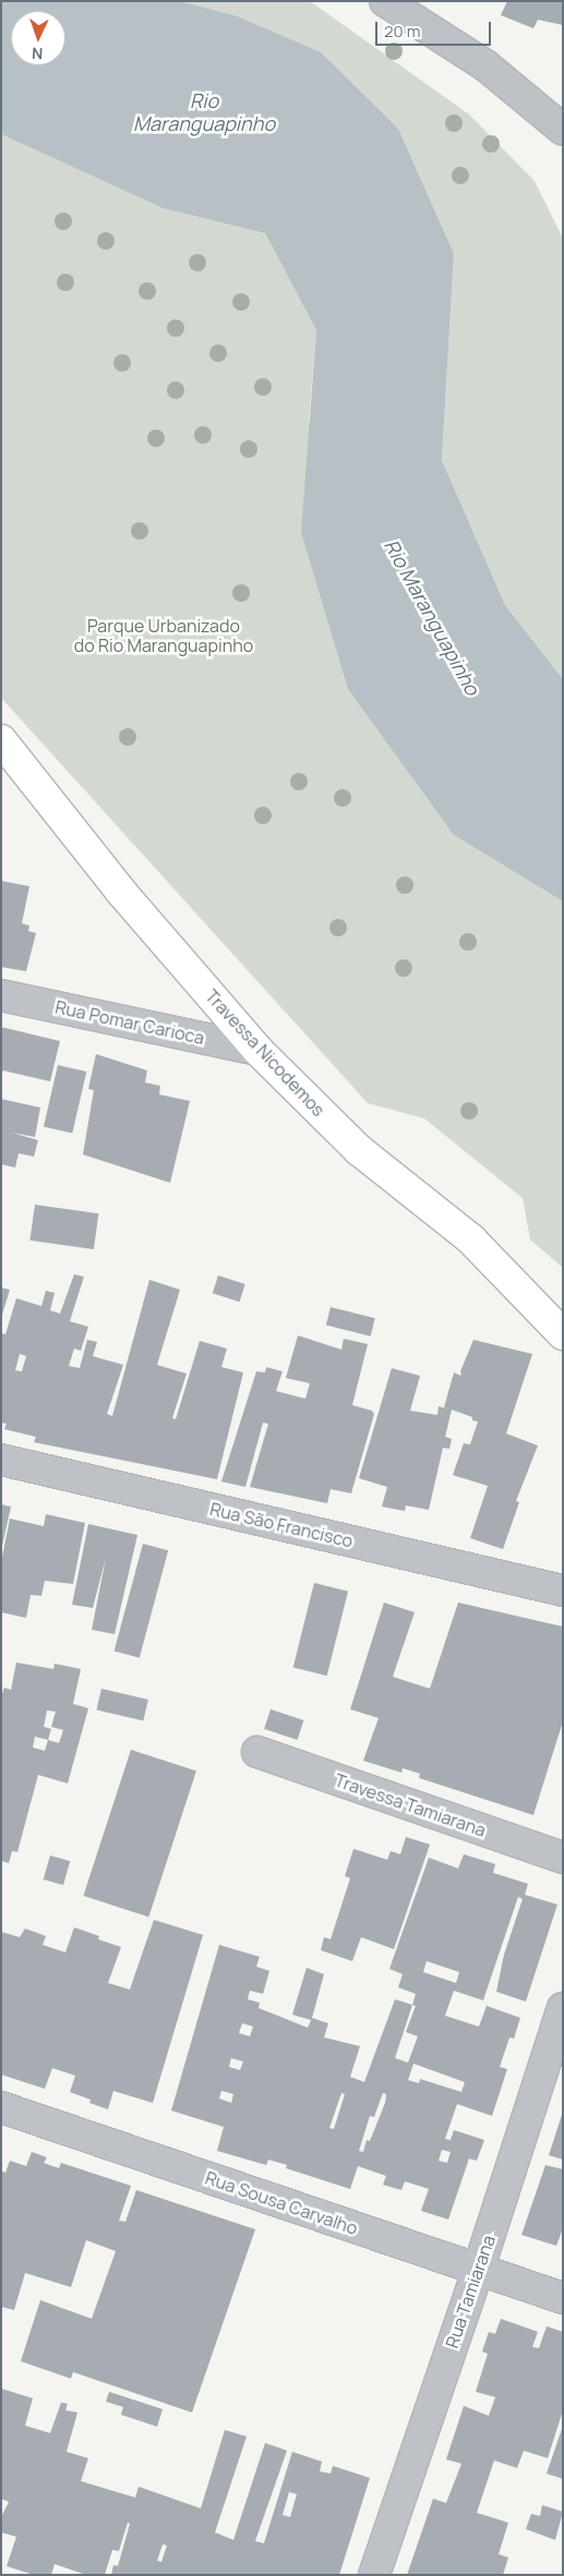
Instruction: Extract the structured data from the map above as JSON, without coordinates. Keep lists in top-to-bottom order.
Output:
{
  "streets": {
    "main road": ["Travessa Nicodemos"],
    "street": [
      "Rua Pomar Carioca",
      "Rua São Francisco",
      "Travessa Tamiarana",
      "Rua Sousa Carvalho",
      "Rua Tamiarana"
    ]
  },
  "crossings": [
    ["Rua Pomar Carioca", "Travessa Nicodemos"],
    ["Rua Sousa Carvalho", "Rua Tamiarana"]
  ],
  "water": ["Rio Maranguapinho"],
  "parks": ["Parque Urbanizado do Rio Maranguapinho"],
  "scale_bar": "20 m",
  "north": "bottom"
}
